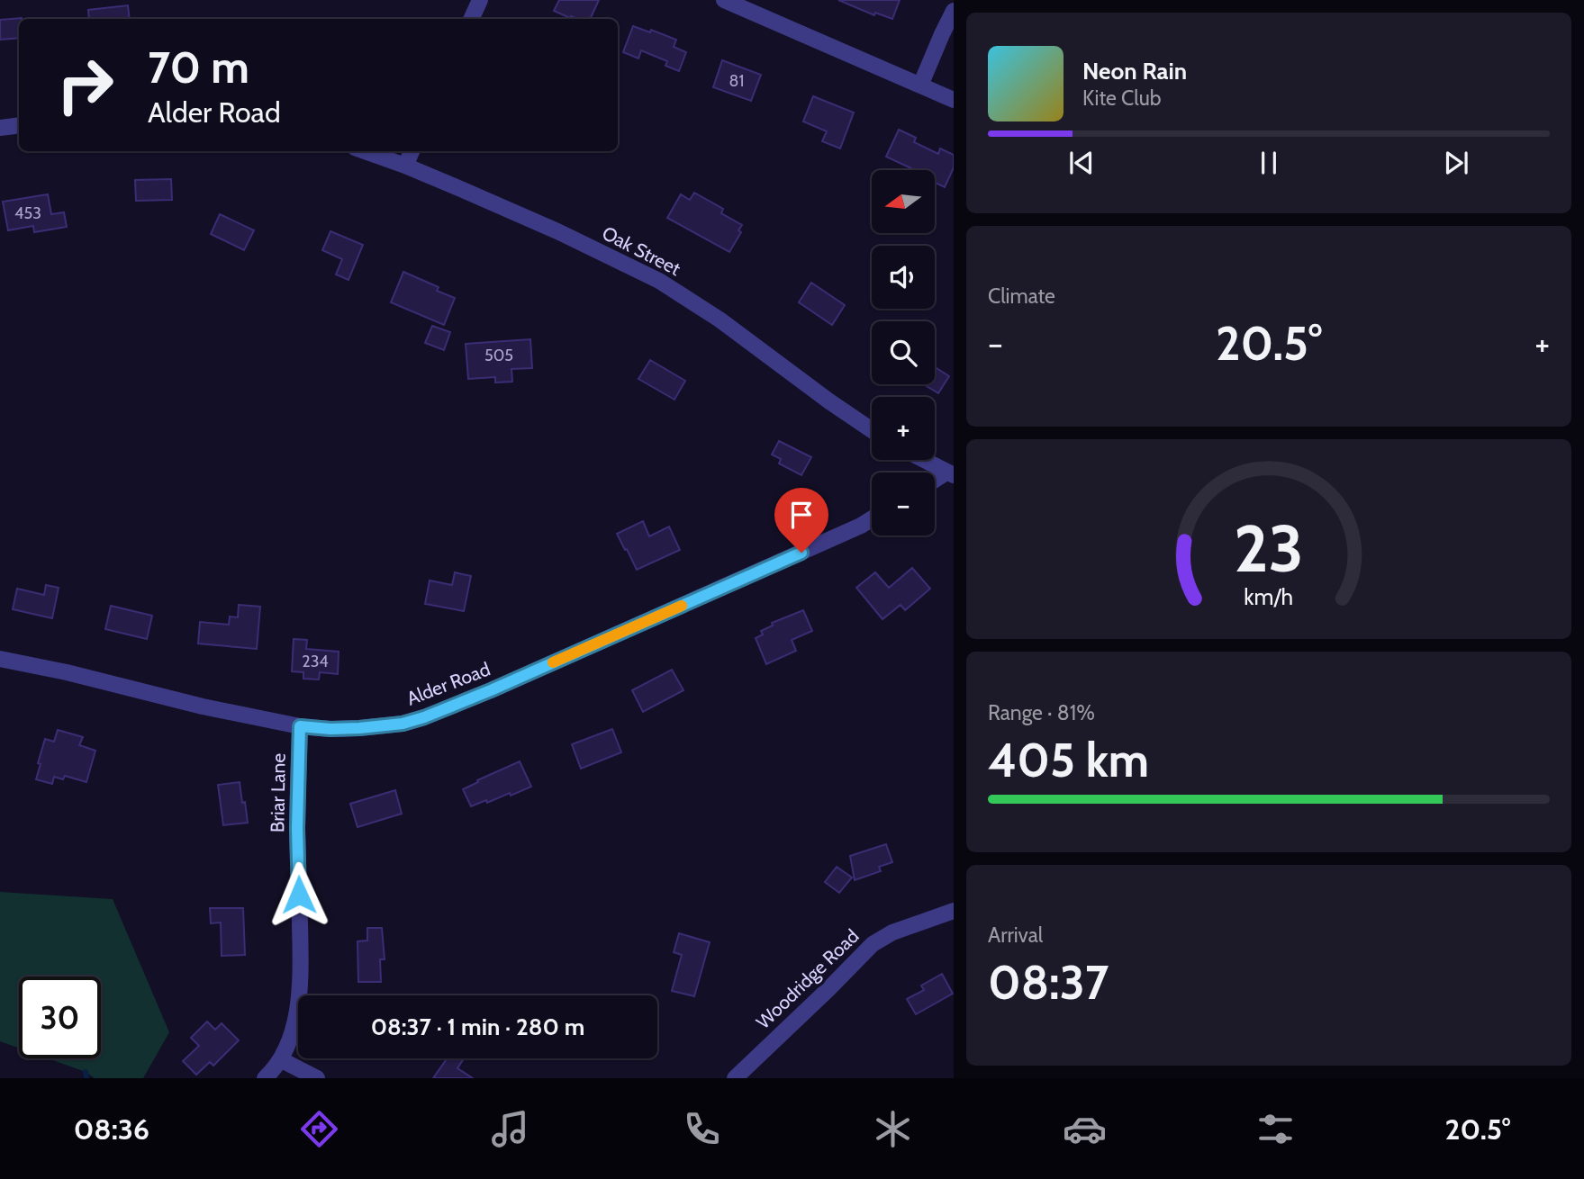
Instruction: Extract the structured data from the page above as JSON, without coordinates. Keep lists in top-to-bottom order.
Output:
{
  "streets": {
    "street": [
      "Oak Street",
      "Alder Road",
      "Briar Lane",
      "Woodridge Road"
    ]
  },
  "crossings": [
    ["Alder Road", "Briar Lane"]
  ],
  "house_numbers": [
    "81",
    "453",
    "505",
    "234"
  ],
  "north": "left",
  "page": {
    "turn": ["70 m", "Alder Road"],
    "song": ["Neon Rain", "Kite Club"],
    "map_buttons": ["+", "−"],
    "tile": [
      "Climate",
      ["Range · 81%", "405 km"],
      ["Arrival", "08:37"]
    ],
    "heat": ["−", "20.5°", "+"],
    "limit": "30",
    "trip": "08:37 · 1 min · 280 m",
    "tabs": ["08:36", "20.5°"],
    "gauge": ["23", "km/h"]
  }
}
